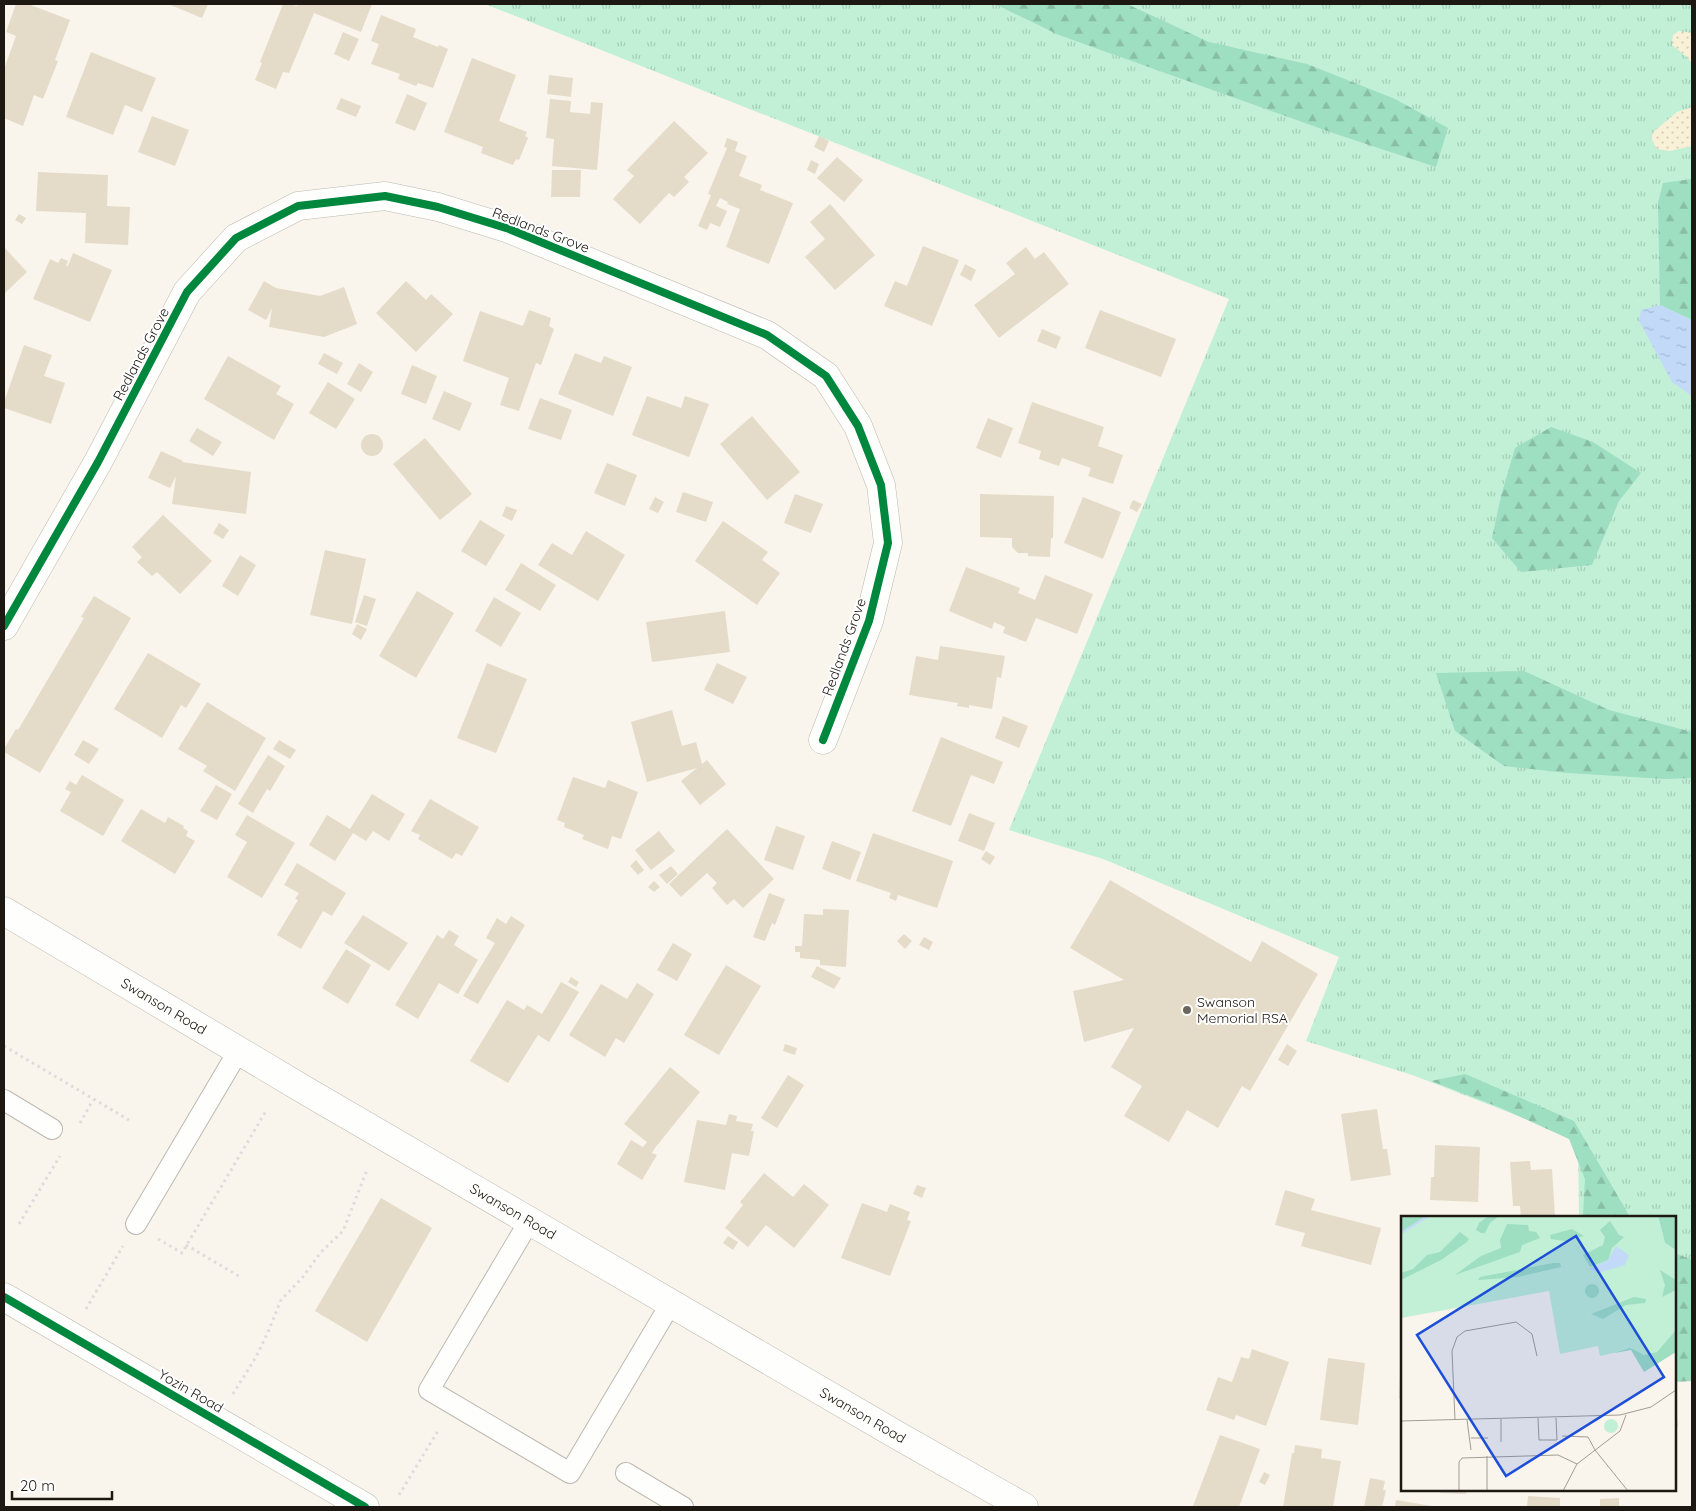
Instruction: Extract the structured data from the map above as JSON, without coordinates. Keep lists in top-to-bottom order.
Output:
{
  "streets": {
    "street": ["Redlands Grove", "Swanson Road", "Yozin Road"]
  },
  "places": ["Swanson Memorial RSA"],
  "scale_bar": "20 m"
}
